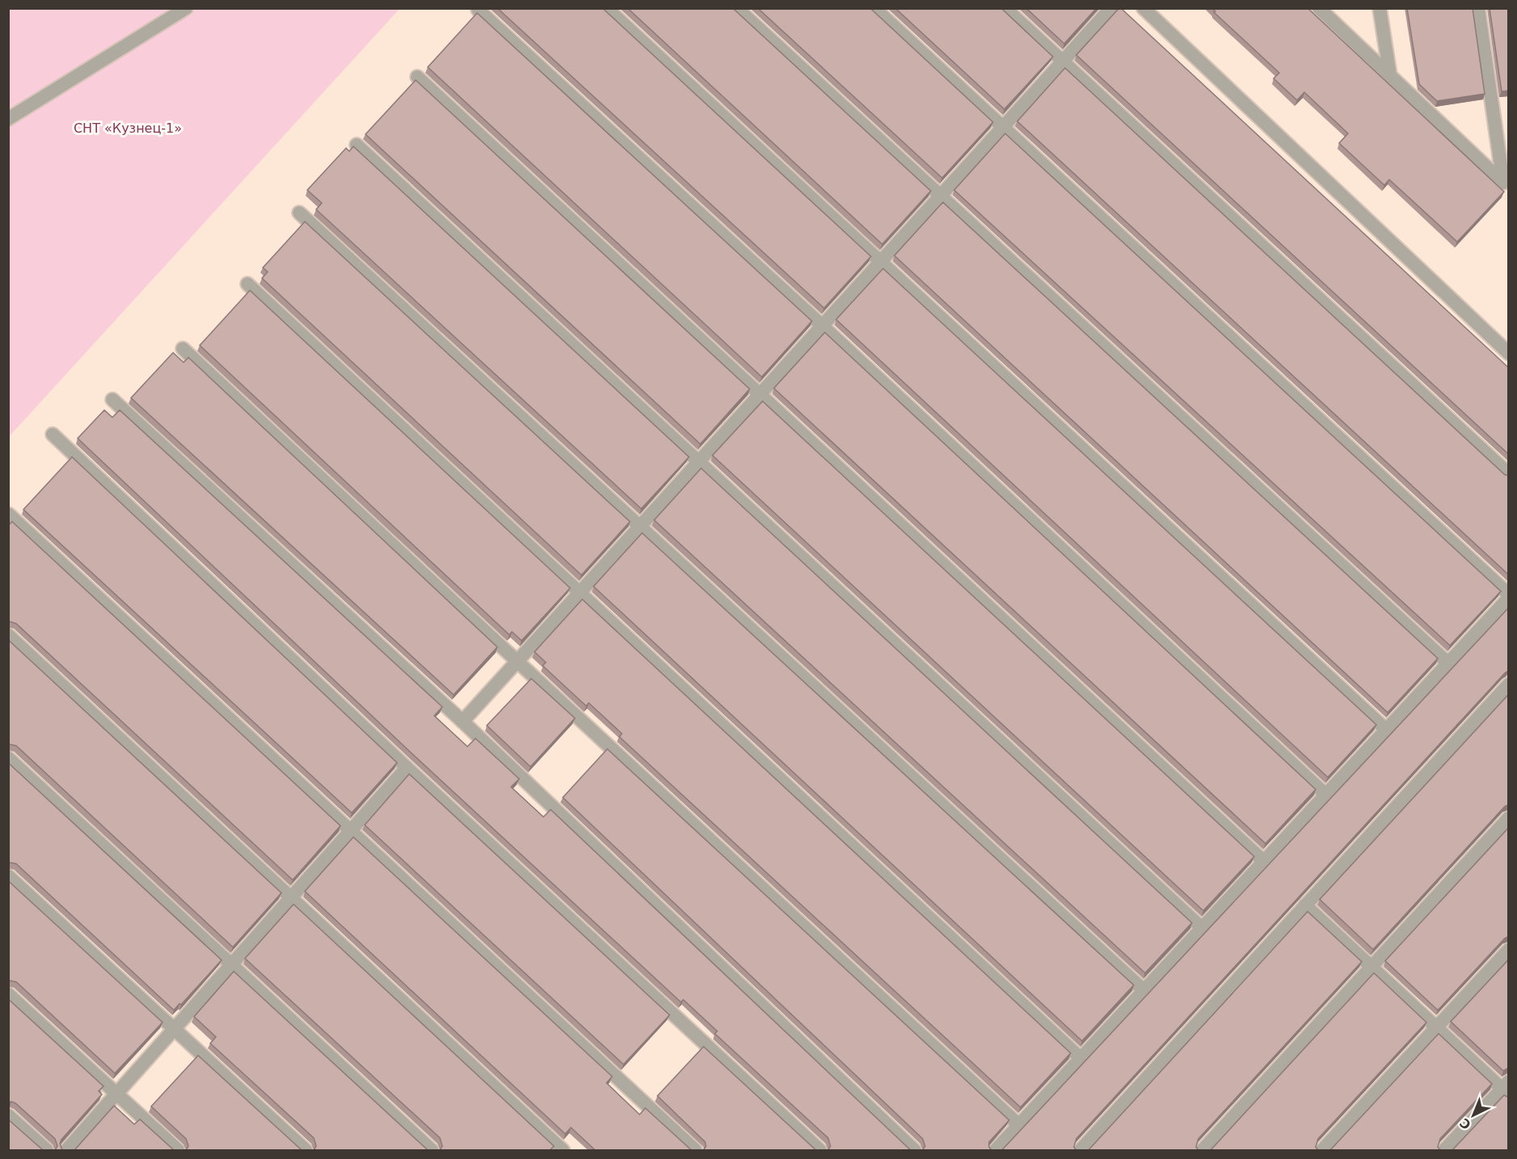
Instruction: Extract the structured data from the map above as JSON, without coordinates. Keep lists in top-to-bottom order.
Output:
{
  "parks": ["СНТ «Кузнец-1»"],
  "north": "bottom left"
}
